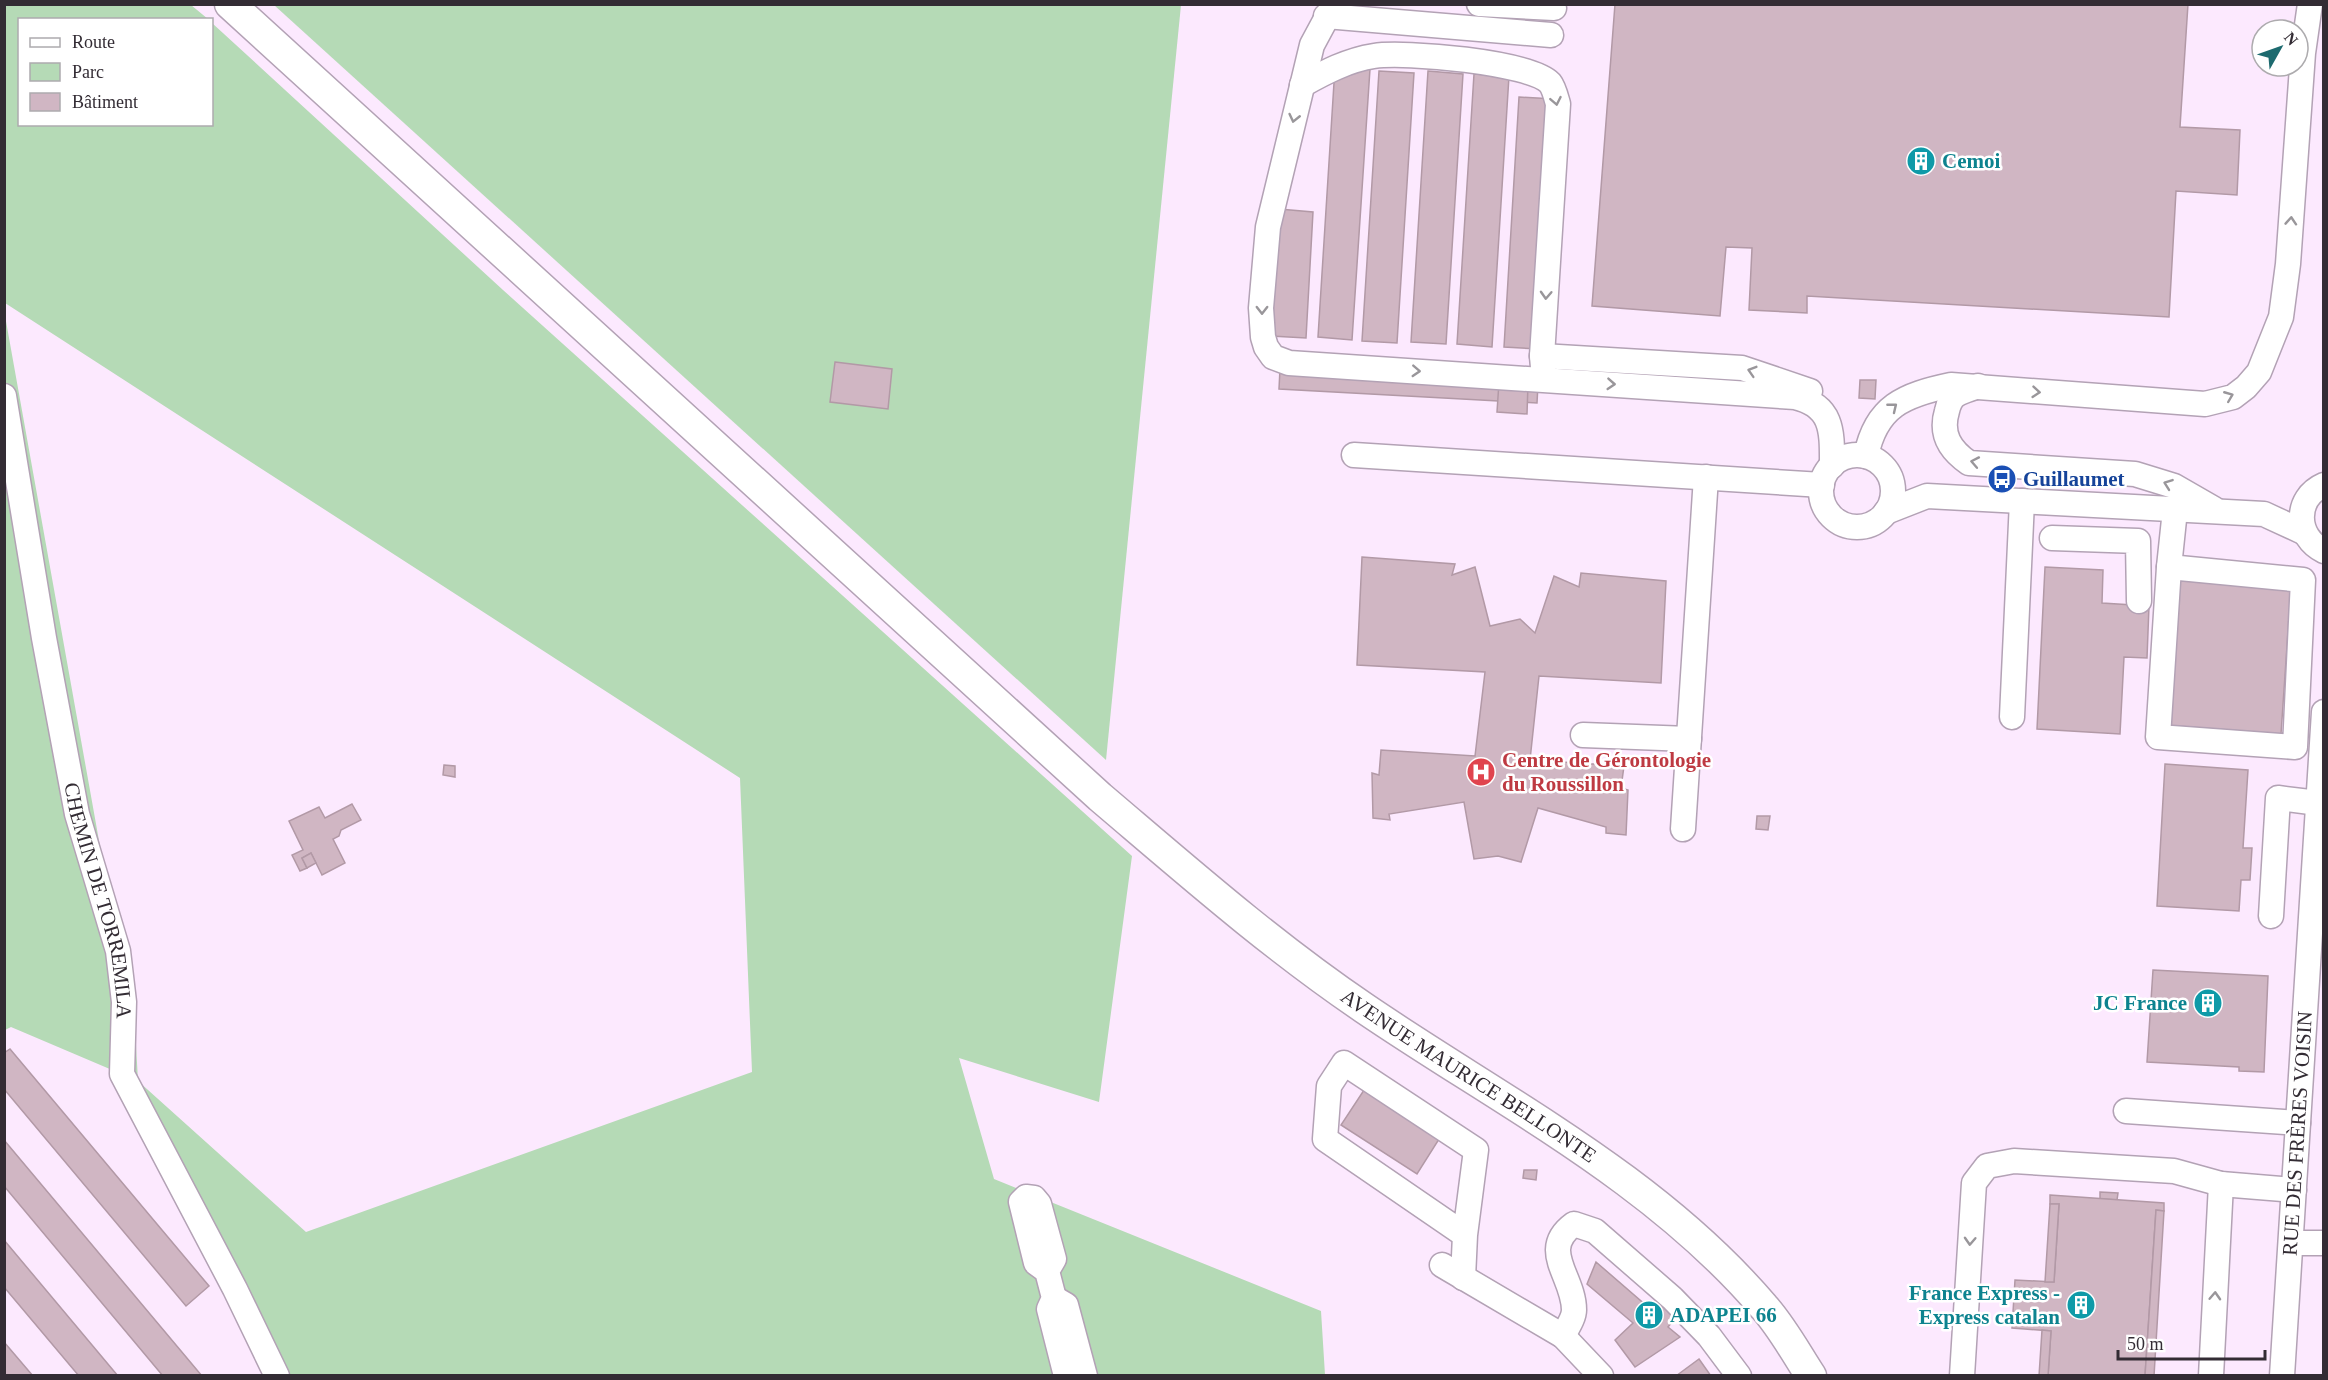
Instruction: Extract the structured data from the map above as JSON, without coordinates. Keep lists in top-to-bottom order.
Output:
{
  "streets": {
    "main road": ["AVENUE MAURICE BELLONTE"],
    "street": ["CHEMIN DE TORREMILA", "RUE DES FRÈRES VOISIN"]
  },
  "places": {
    "building": [
      "Cemoi",
      "JC France",
      "France Express - Express catalan",
      "ADAPEI 66"
    ],
    "bus stop": ["Guillaumet"],
    "hospital": ["Centre de Gérontologie du Roussillon"]
  },
  "legend": ["Route", "Parc", "Bâtiment"],
  "scale_bar": "50 m",
  "north": "top right"
}
